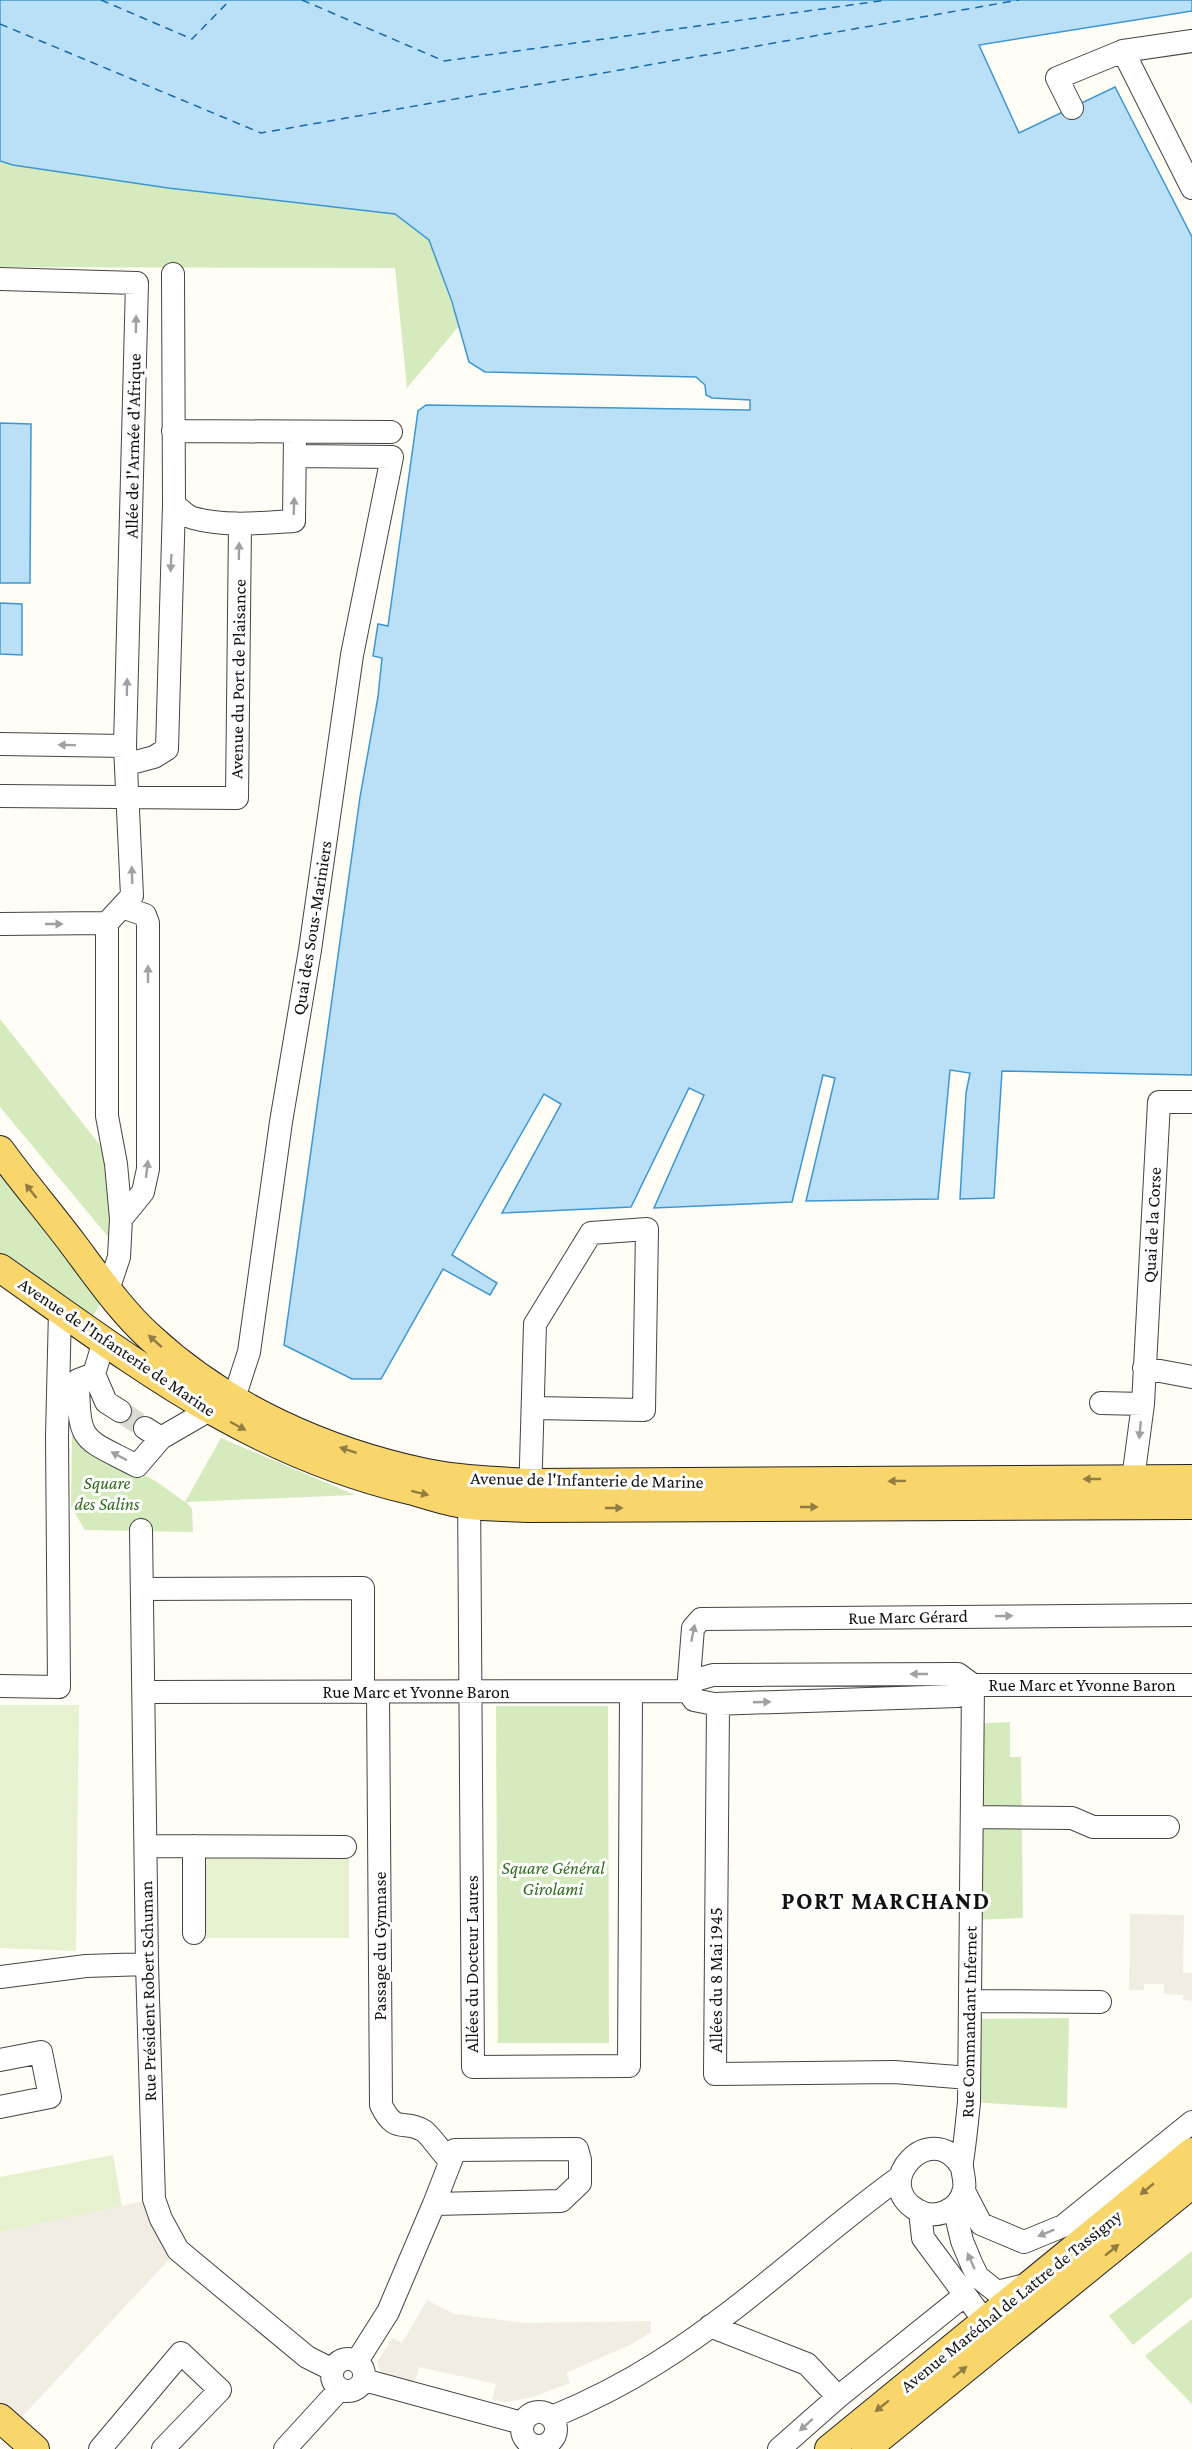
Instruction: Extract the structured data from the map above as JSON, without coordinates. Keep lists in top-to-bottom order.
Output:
{
  "streets": {
    "main road": ["Avenue de l'Infanterie de Marine", "Avenue Maréchal de Lattre de Tassigny"],
    "street": [
      "Allée de l'Armée d'Afrique",
      "Avenue du Port de Plaisance",
      "Quai des Sous-Mariniers",
      "Quai de la Corse",
      "Rue Marc Gérard",
      "Rue Marc et Yvonne Baron",
      "Passage du Gymnase",
      "Allées du Docteur Laures",
      "Allées du 8 Mai 1945",
      "Rue Président Robert Schuman",
      "Rue Commandant Infernet"
    ]
  },
  "crossings": [
    ["Quai des Sous-Mariniers", "Avenue de l'Infanterie de Marine"],
    ["Rue Marc Gérard", "Rue Marc et Yvonne Baron"],
    ["Rue Marc et Yvonne Baron", "Passage du Gymnase"],
    ["Rue Marc et Yvonne Baron", "Allées du Docteur Laures"],
    ["Rue Marc et Yvonne Baron", "Allées du 8 Mai 1945"],
    ["Rue Marc et Yvonne Baron", "Rue Président Robert Schuman"],
    ["Rue Marc et Yvonne Baron", "Rue Commandant Infernet"],
    ["Passage du Gymnase", "Rue Président Robert Schuman"],
    ["Allées du 8 Mai 1945", "Rue Commandant Infernet"]
  ],
  "one_way": ["Rue Marc Gérard"],
  "districts": ["PORT MARCHAND"],
  "parks": ["Square des Salins", "Square Général Girolami"]
}
